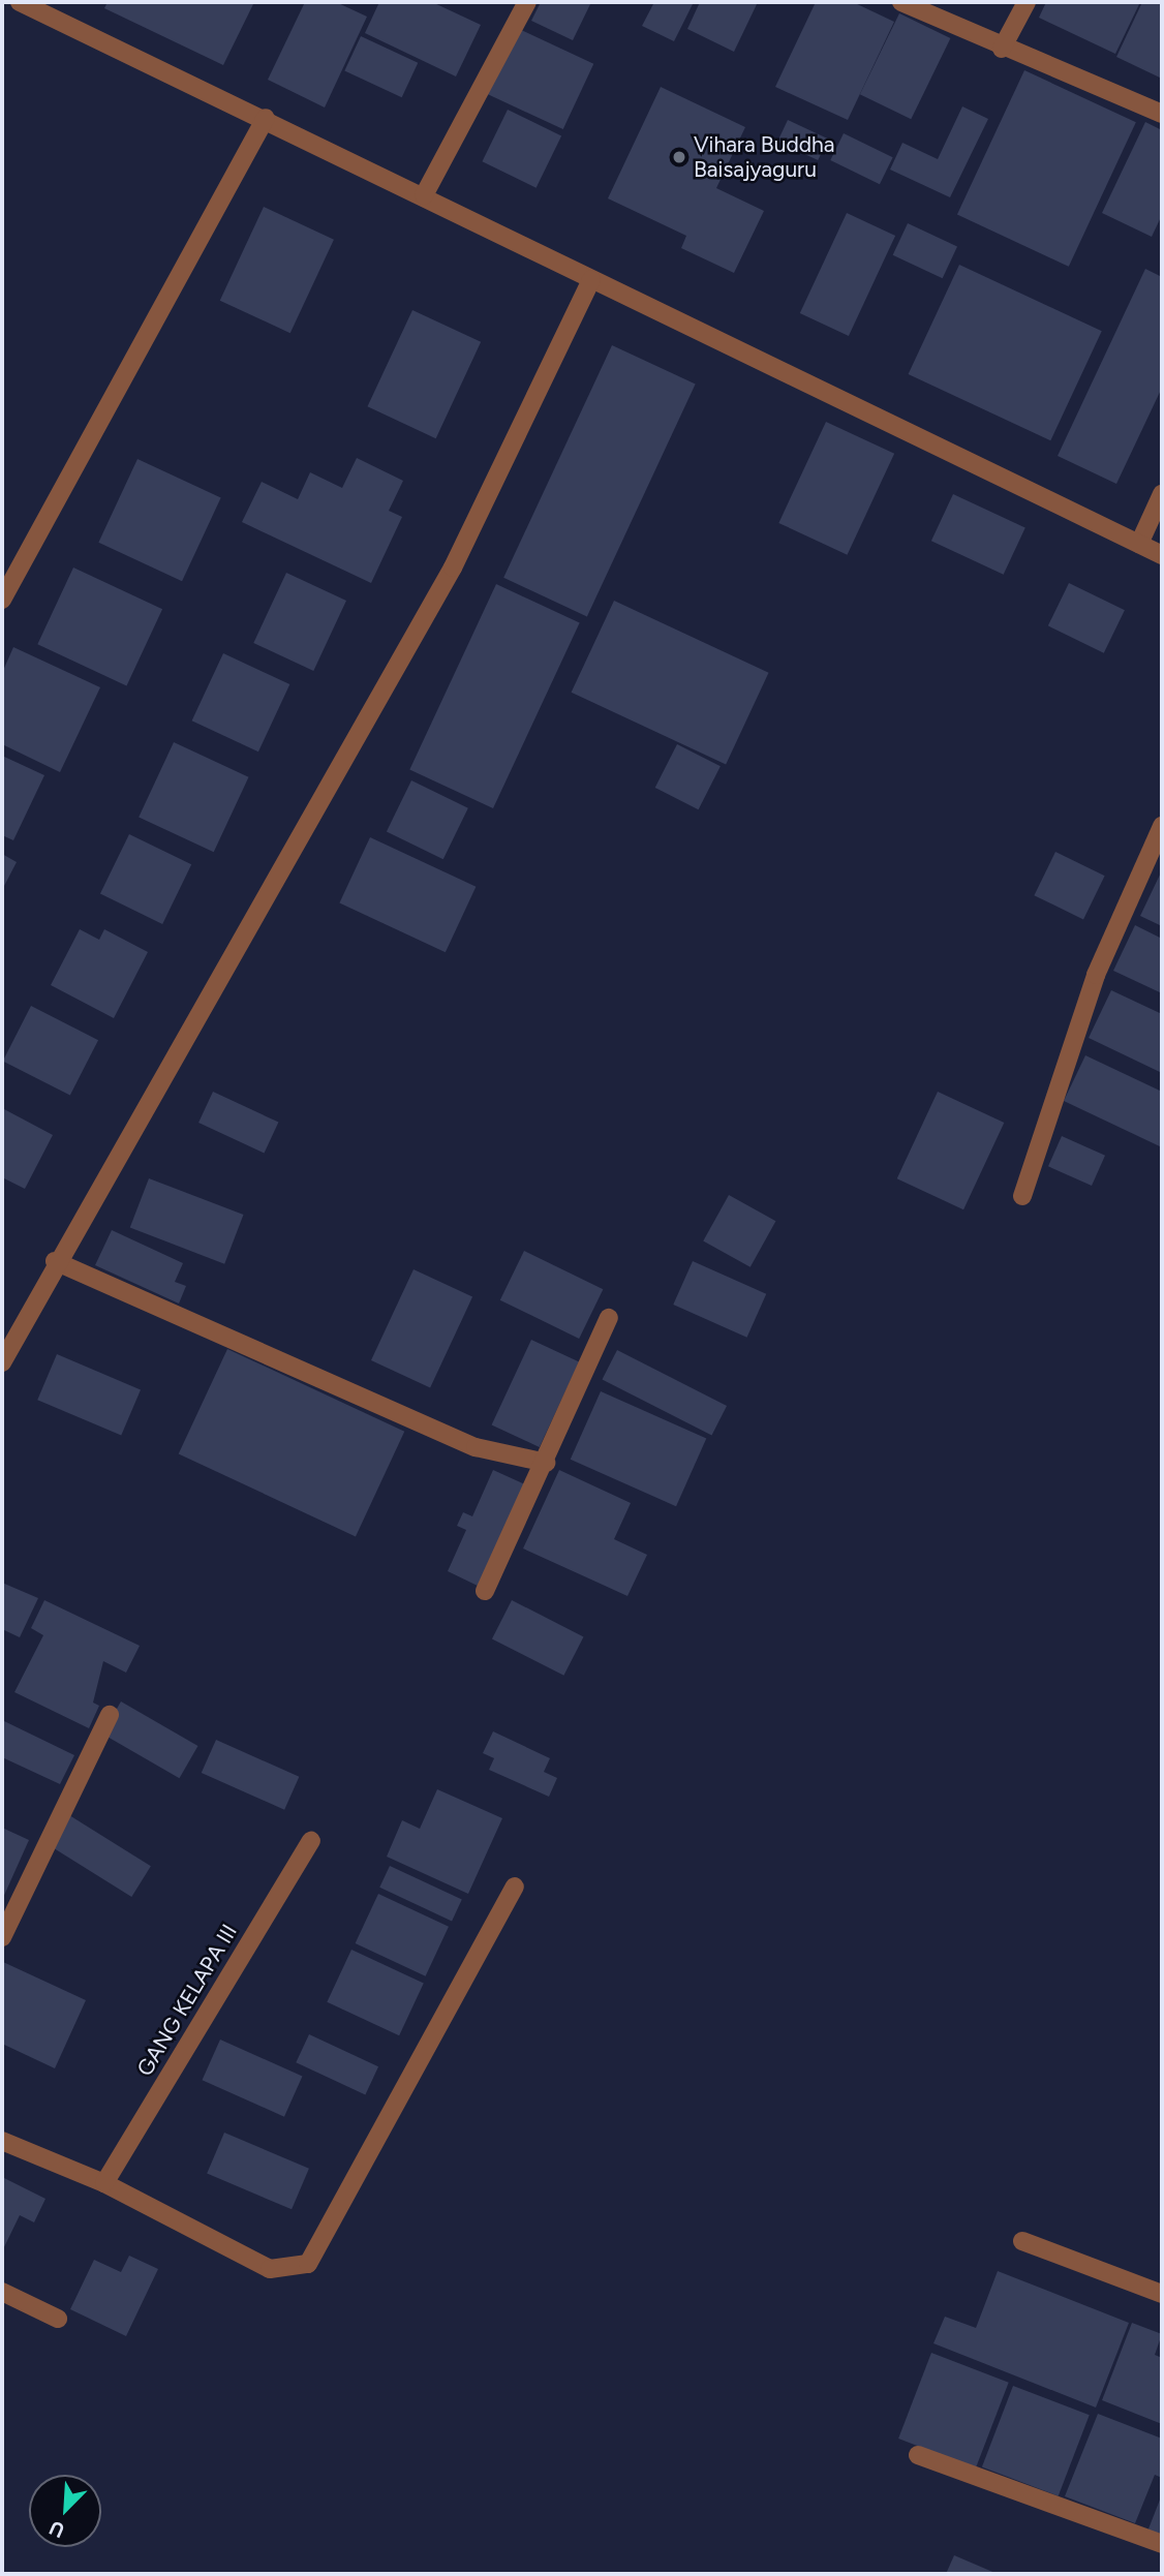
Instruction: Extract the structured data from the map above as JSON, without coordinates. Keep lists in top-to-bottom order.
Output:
{
  "streets": {
    "street": ["GANG KELAPA III"]
  },
  "places": ["Vihara Buddha Baisajyaguru"],
  "north": "bottom left"
}
